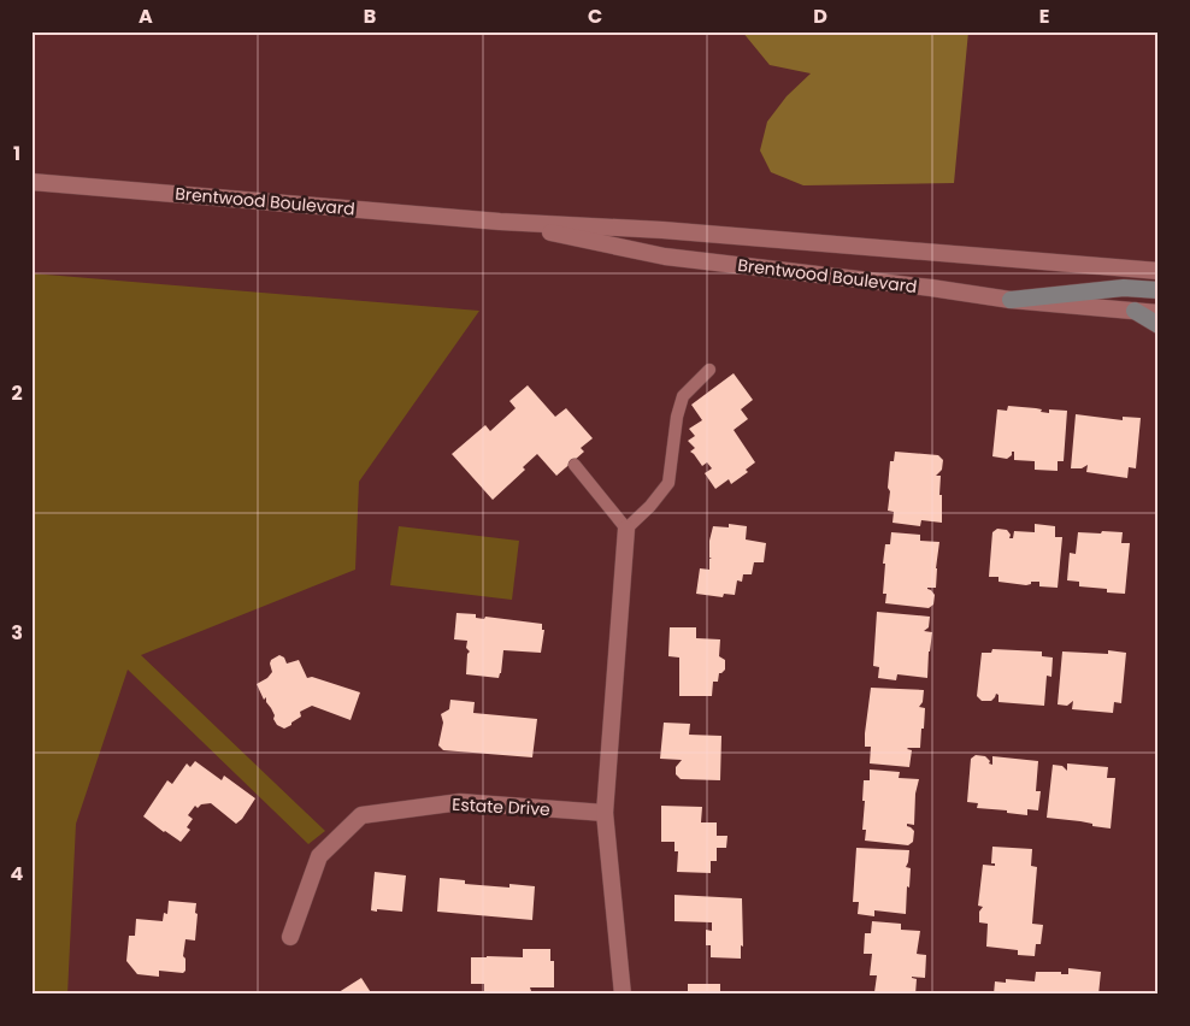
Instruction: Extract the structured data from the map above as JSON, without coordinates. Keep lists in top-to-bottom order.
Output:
{
  "streets": {
    "street": ["Brentwood Boulevard", "Estate Drive"]
  },
  "grid": {
    "columns": [
      "A",
      "B",
      "C",
      "D",
      "E"
    ],
    "rows": [
      "1",
      "2",
      "3",
      "4"
    ]
  }
}
